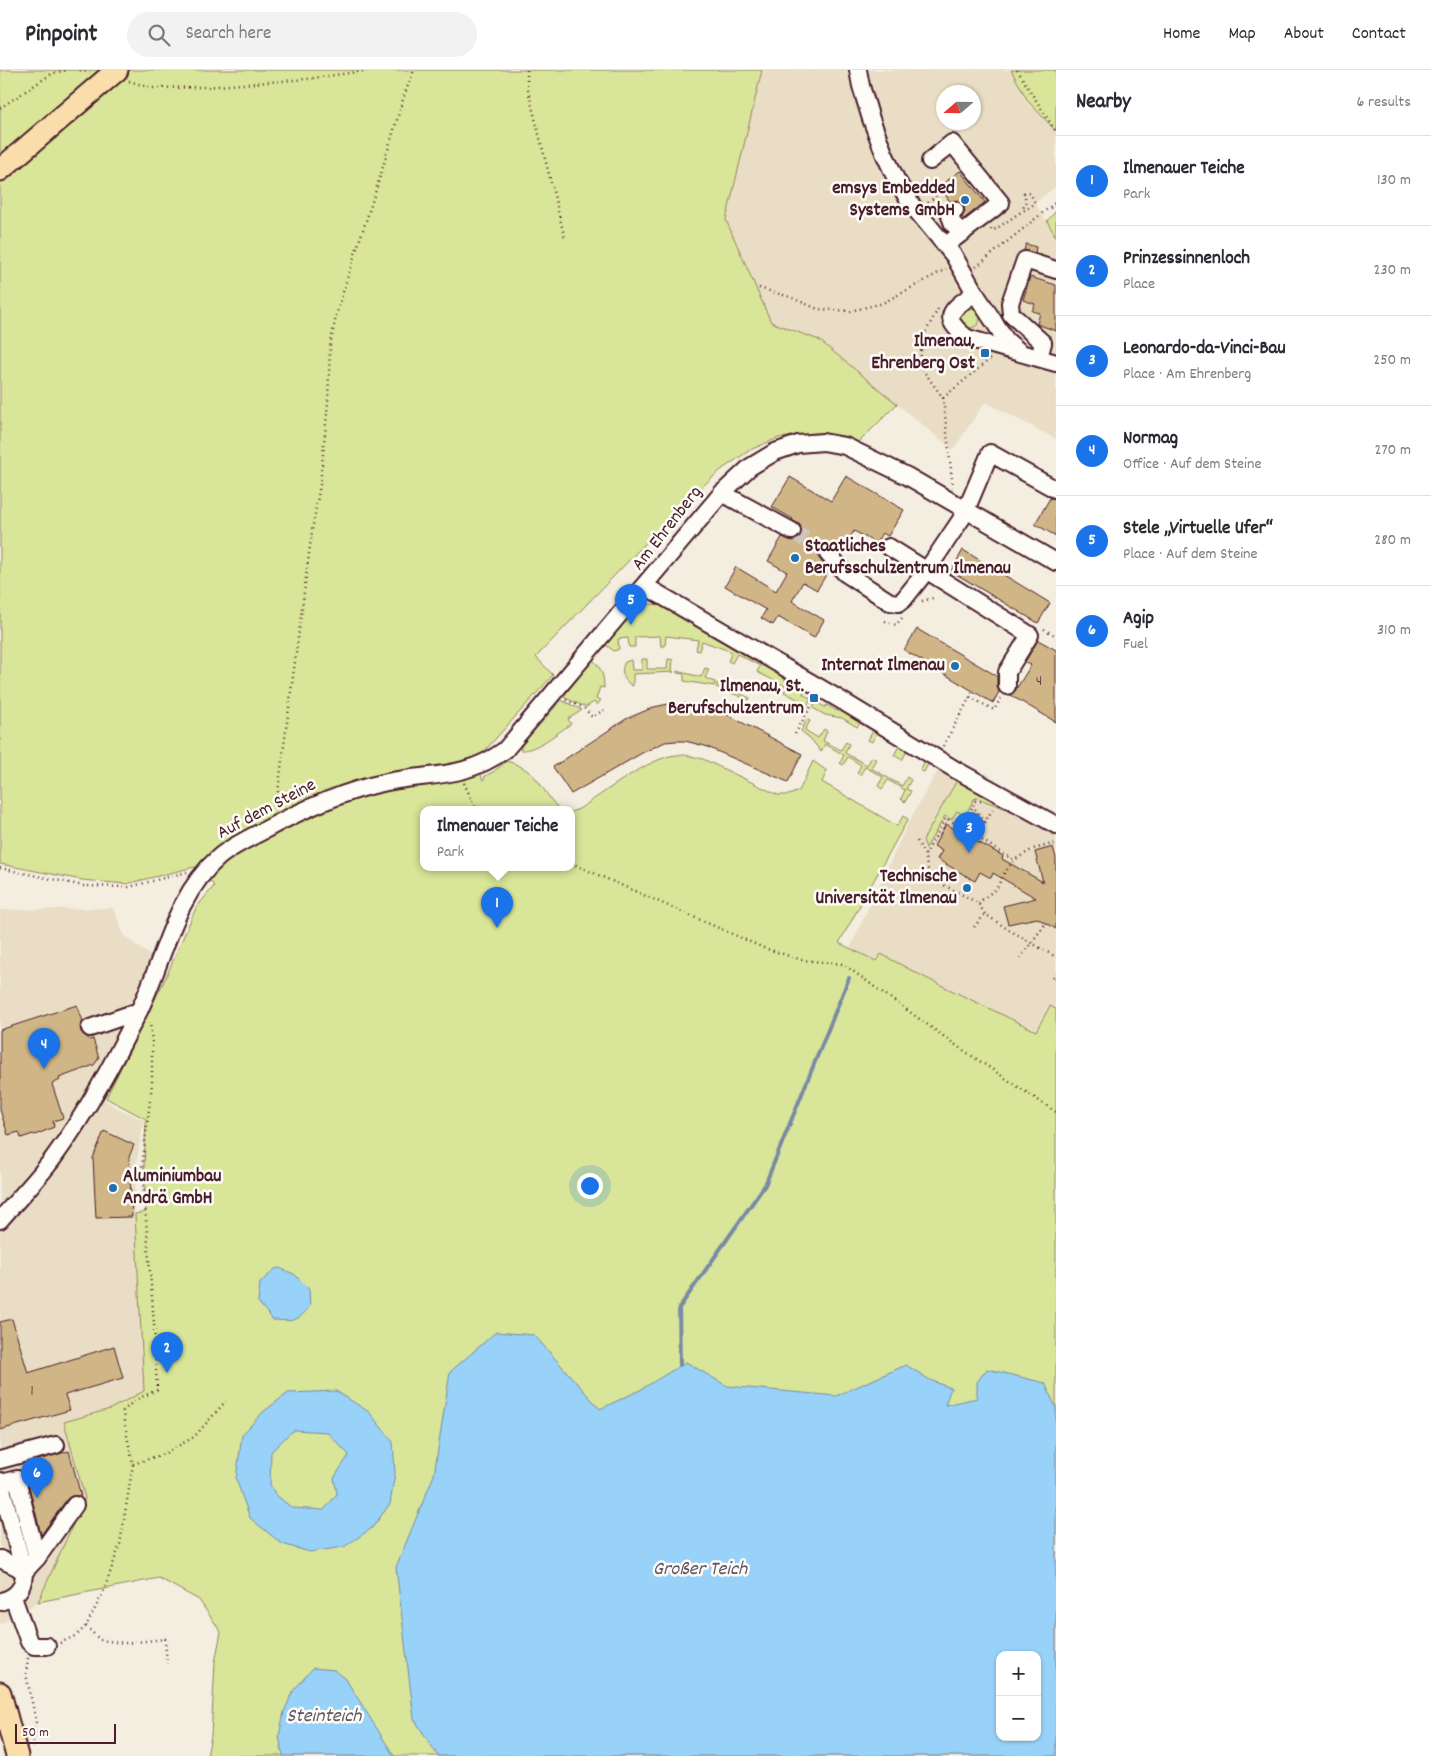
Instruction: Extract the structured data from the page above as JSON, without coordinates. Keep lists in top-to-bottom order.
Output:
{
  "streets": {
    "street": ["Am Ehrenberg", "Auf dem Steine"]
  },
  "crossings": [
    ["Am Ehrenberg", "Auf dem Steine"]
  ],
  "water": ["Großer Teich", "Steinteich"],
  "places": {
    "other": [
      "emsys Embedded Systems GmbH",
      "Staatliches Berufsschulzentrum Ilmenau",
      "Internat Ilmenau",
      "Technische Universität Ilmenau",
      "Aluminiumbau Andrä GmbH"
    ],
    "transit": ["Ilmenau, Ehrenberg Ost", "Ilmenau, St. Berufschulzentrum"]
  },
  "house_numbers": ["4", "1"],
  "scale_bar": "50 m",
  "north": "left",
  "page": {
    "header": "Pinpoint",
    "search": "Search here",
    "nav": [
      "Home",
      "Map",
      "About",
      "Contact"
    ],
    "heading": ["Nearby", "6 results"],
    "list": [
      {
        "mark": "1",
        "name": "Ilmenauer Teiche",
        "note": "Park",
        "value": "130 m"
      },
      {
        "mark": "2",
        "name": "Prinzessinnenloch",
        "note": "Place",
        "value": "230 m"
      },
      {
        "mark": "3",
        "name": "Leonardo-da-Vinci-Bau",
        "note": "Place · Am Ehrenberg",
        "value": "250 m"
      },
      {
        "mark": "4",
        "name": "Normag",
        "note": "Office · Auf dem Steine",
        "value": "270 m"
      },
      {
        "mark": "5",
        "name": "Stele „Virtuelle Ufer“",
        "note": "Place · Auf dem Steine",
        "value": "280 m"
      },
      {
        "mark": "6",
        "name": "Agip",
        "note": "Fuel",
        "value": "310 m"
      }
    ],
    "pins": [
      "5",
      "3",
      "1",
      "4",
      "2",
      "6"
    ],
    "popup": ["Ilmenauer Teiche", "Park"],
    "map_buttons": ["+", "−"],
    "scale": "50 m"
  }
}
